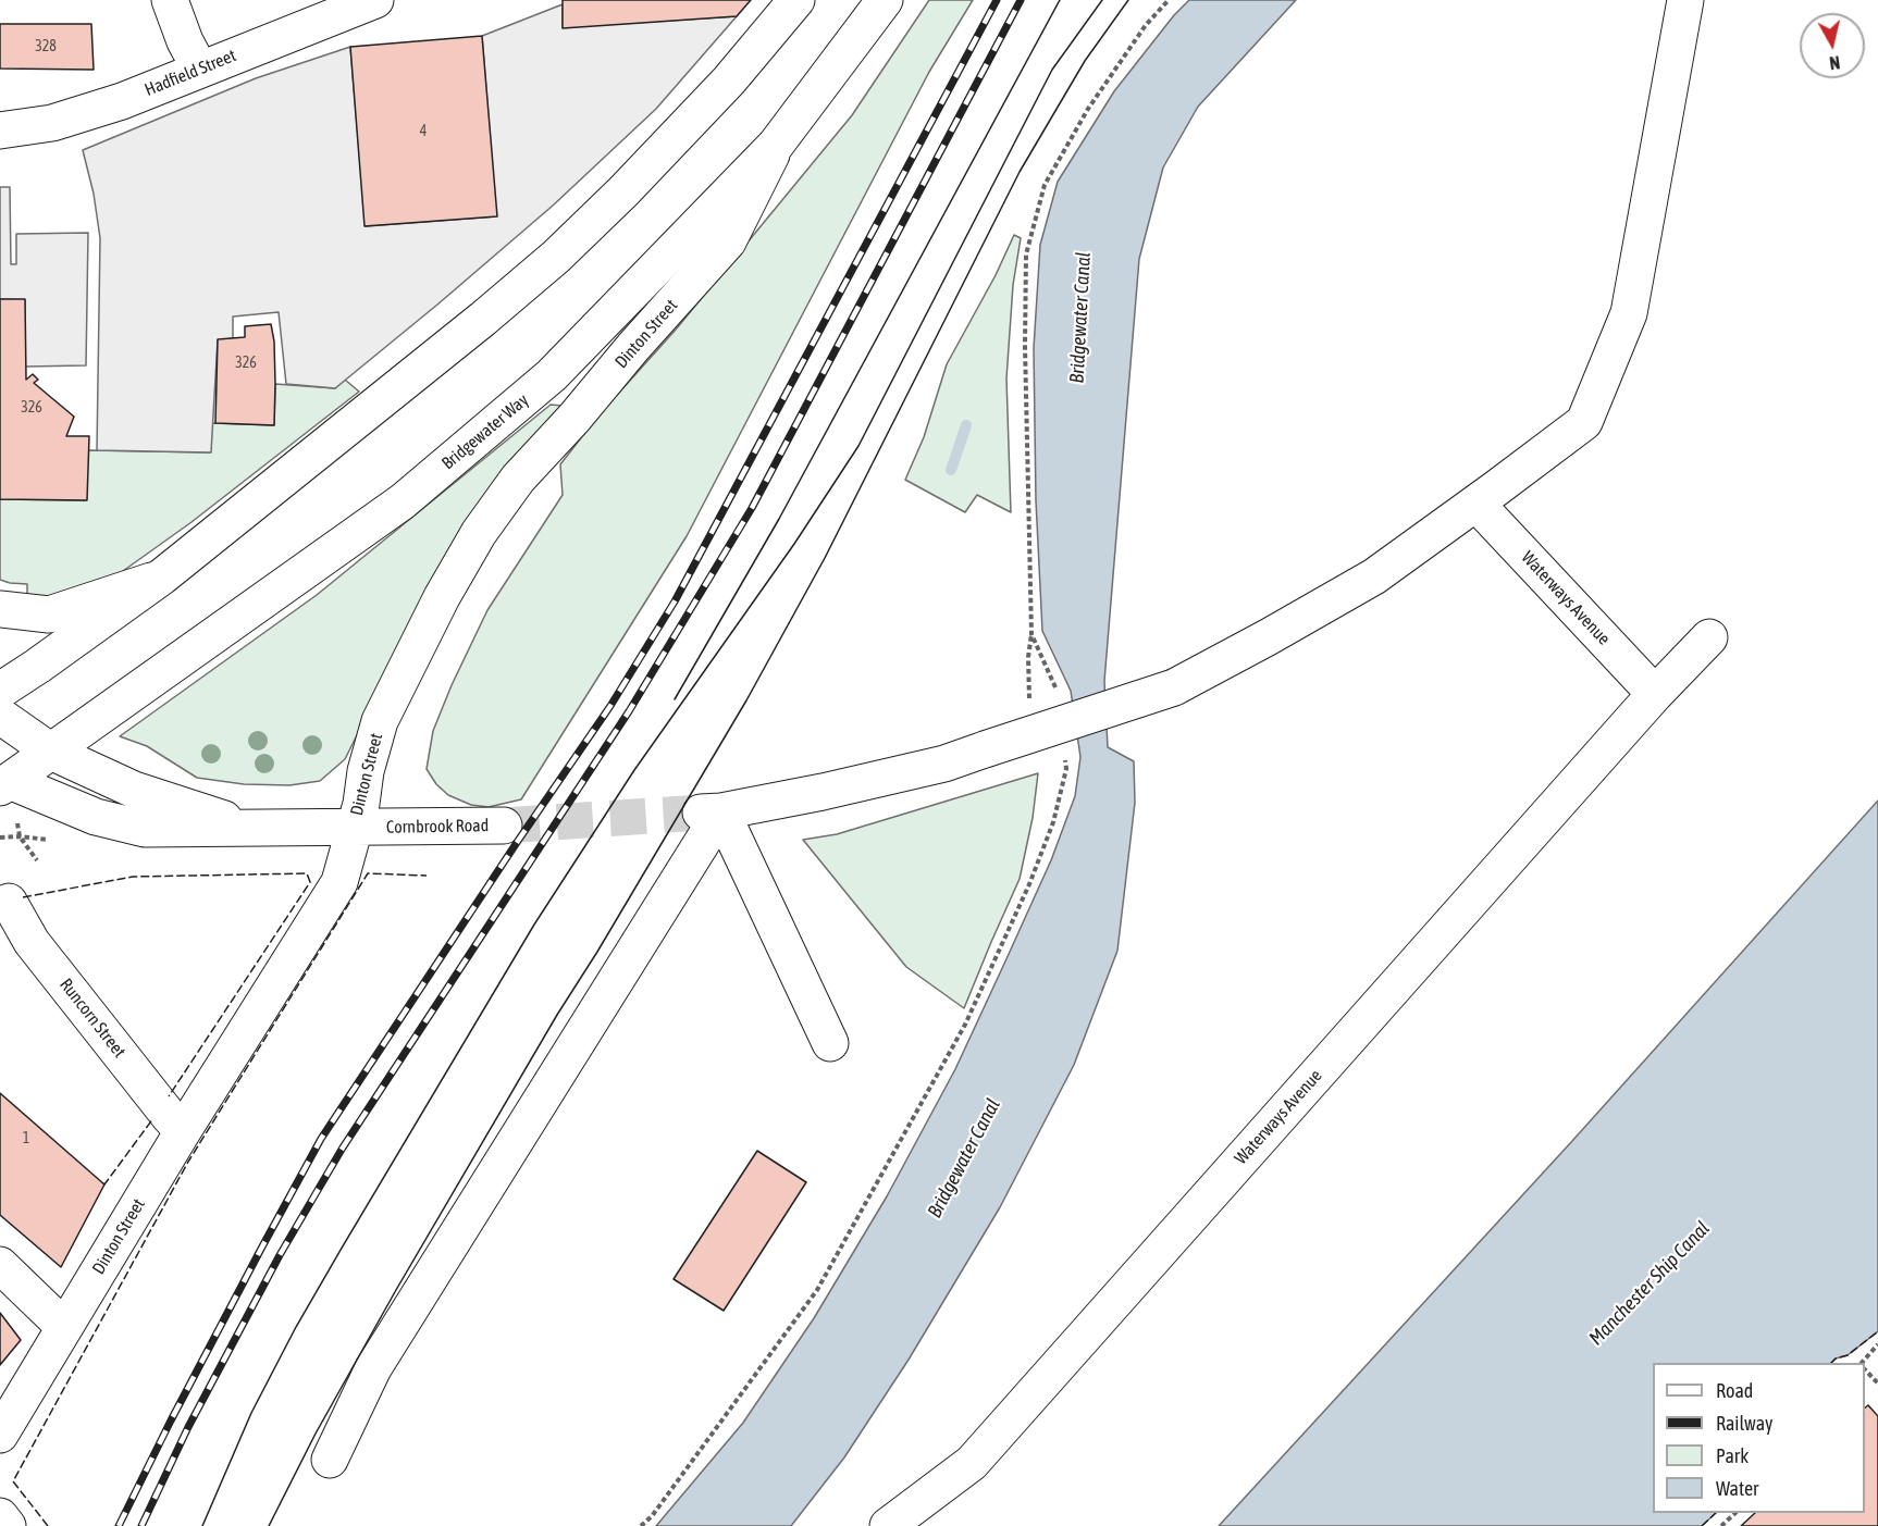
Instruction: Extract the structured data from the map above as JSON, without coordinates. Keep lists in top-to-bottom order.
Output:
{
  "streets": {
    "main road": [
      "Hadfield Street",
      "Dinton Street",
      "Bridgewater Way",
      "Waterways Avenue",
      "Cornbrook Road",
      "Runcorn Street"
    ]
  },
  "crossings": [
    ["Dinton Street", "Bridgewater Way"],
    ["Dinton Street", "Cornbrook Road"],
    ["Dinton Street", "Runcorn Street"],
    ["Bridgewater Way", "Cornbrook Road"]
  ],
  "water": ["Bridgewater Canal", "Manchester Ship Canal"],
  "house_numbers": [
    "328",
    "4",
    "326",
    "326",
    "1"
  ],
  "legend": [
    "Road",
    "Railway",
    "Park",
    "Water"
  ],
  "north": "bottom"
}
